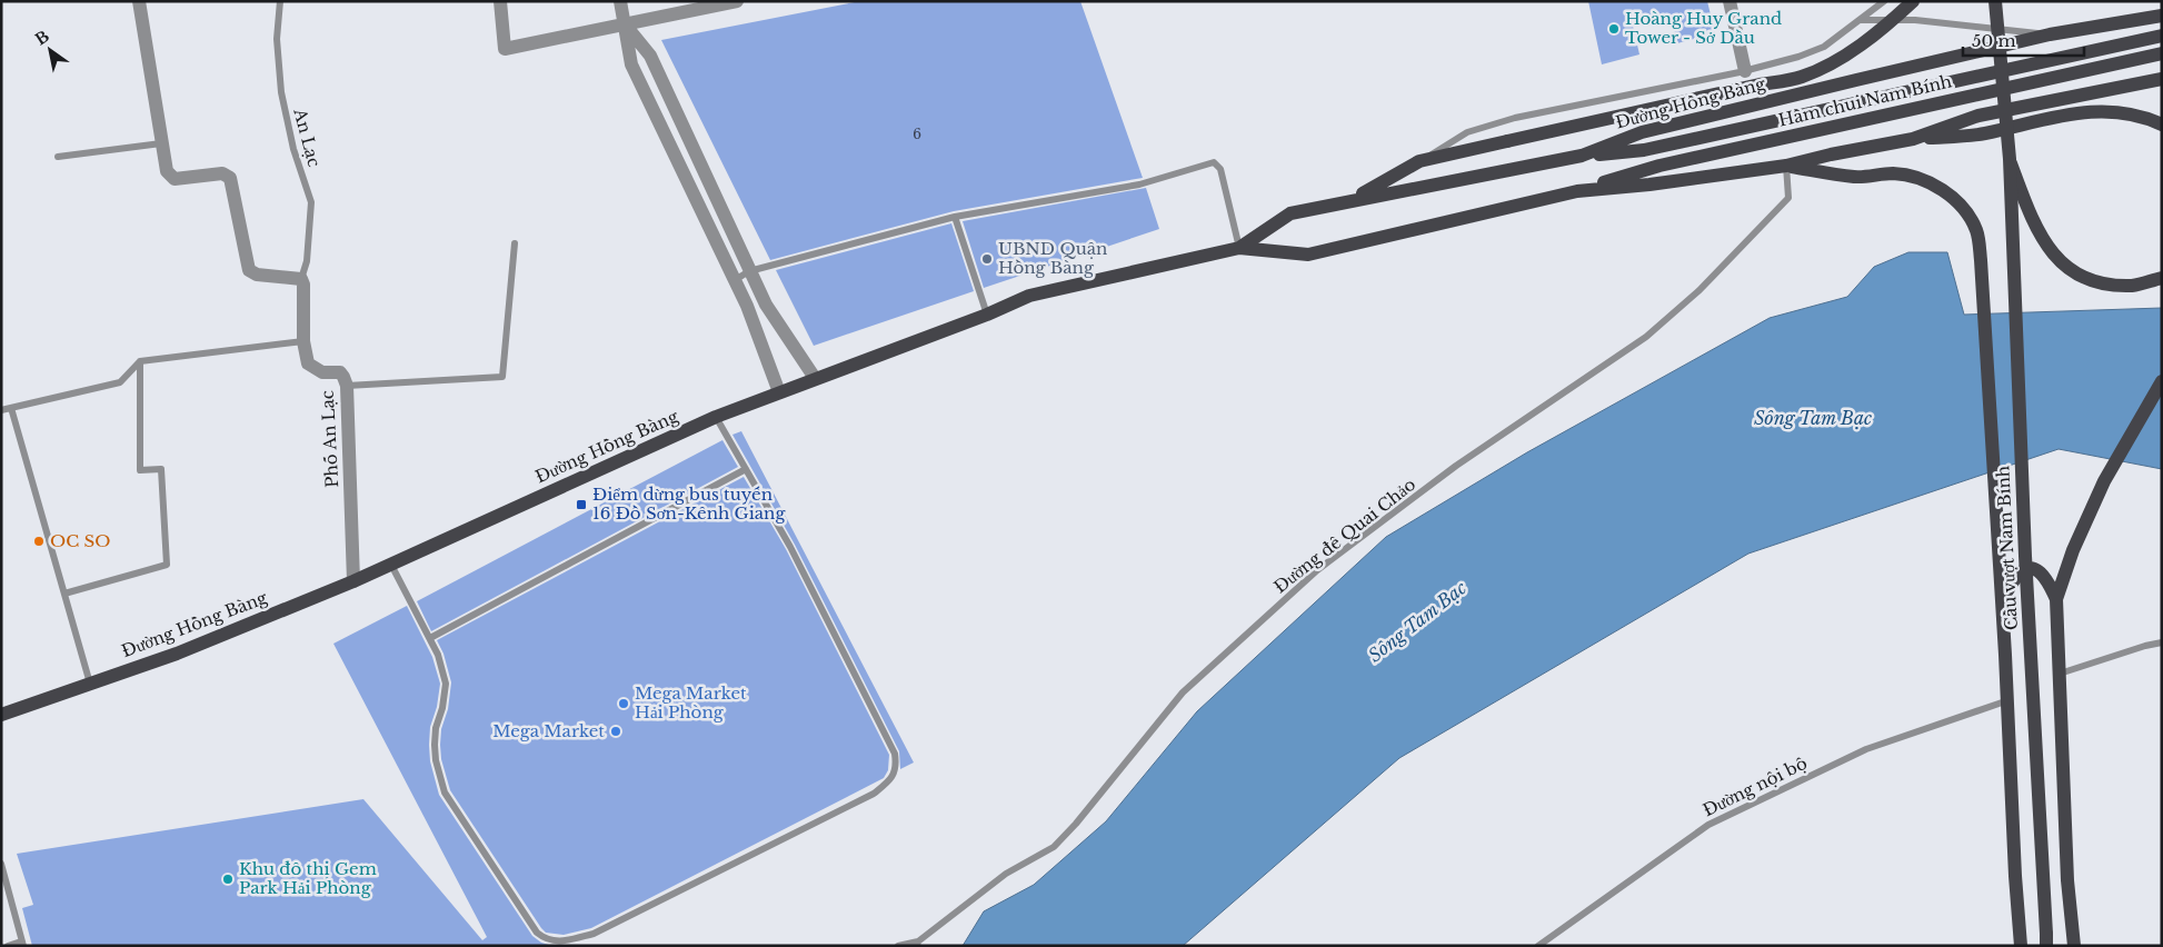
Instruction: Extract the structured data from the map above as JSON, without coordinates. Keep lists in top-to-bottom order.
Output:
{
  "streets": {
    "main road": ["Hầm chui Nam Bính", "Đường Hồng Bàng", "Cầu vượt Nam Bính"],
    "street": ["Phố An Lạc"],
    "lane": ["An Lạc", "Đường đê Quai Chảo", "Đường nội bộ"]
  },
  "crossings": [
    ["Hầm chui Nam Bính", "Đường Hồng Bàng"],
    ["Đường Hồng Bàng", "Phố An Lạc"],
    ["Đường Hồng Bàng", "Đường đê Quai Chảo"],
    ["An Lạc", "Phố An Lạc"]
  ],
  "water": ["Sông Tam Bạc"],
  "places": {
    "other": [
      "Hoàng Huy Grand Tower - Sở Dầu",
      "UBND Quận Hồng Bàng",
      "OC SO",
      "Mega Market Hải Phòng",
      "Mega Market",
      "Khu đô thị Gem Park Hải Phòng"
    ],
    "transit": ["Điểm dừng bus tuyến 16 Đồ Sơn-Kênh Giang"]
  },
  "house_numbers": ["6"],
  "scale_bar": "50 m",
  "north": "top left"
}
